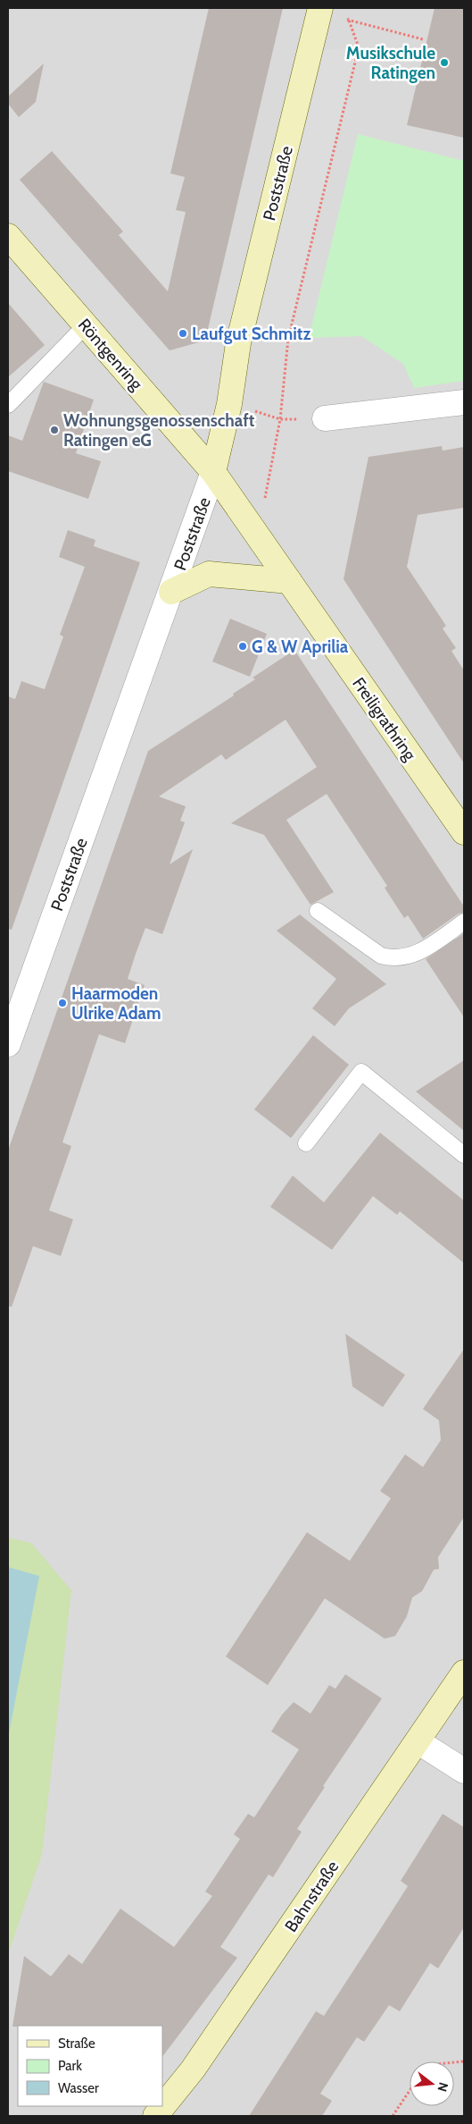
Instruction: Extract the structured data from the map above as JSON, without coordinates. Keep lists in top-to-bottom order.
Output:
{
  "streets": {
    "main road": [
      "Poststraße",
      "Röntgenring",
      "Freiligrathring",
      "Bahnstraße"
    ]
  },
  "crossings": [
    ["Poststraße", "Röntgenring"],
    ["Poststraße", "Freiligrathring"],
    ["Röntgenring", "Freiligrathring"]
  ],
  "places": [
    "Musikschule Ratingen",
    "Laufgut Schmitz",
    "Wohnungsgenossenschaft Ratingen eG",
    "G & W Aprilia",
    "Haarmoden Ulrike Adam"
  ],
  "legend": ["Straße", "Park", "Wasser"],
  "north": "right"
}
